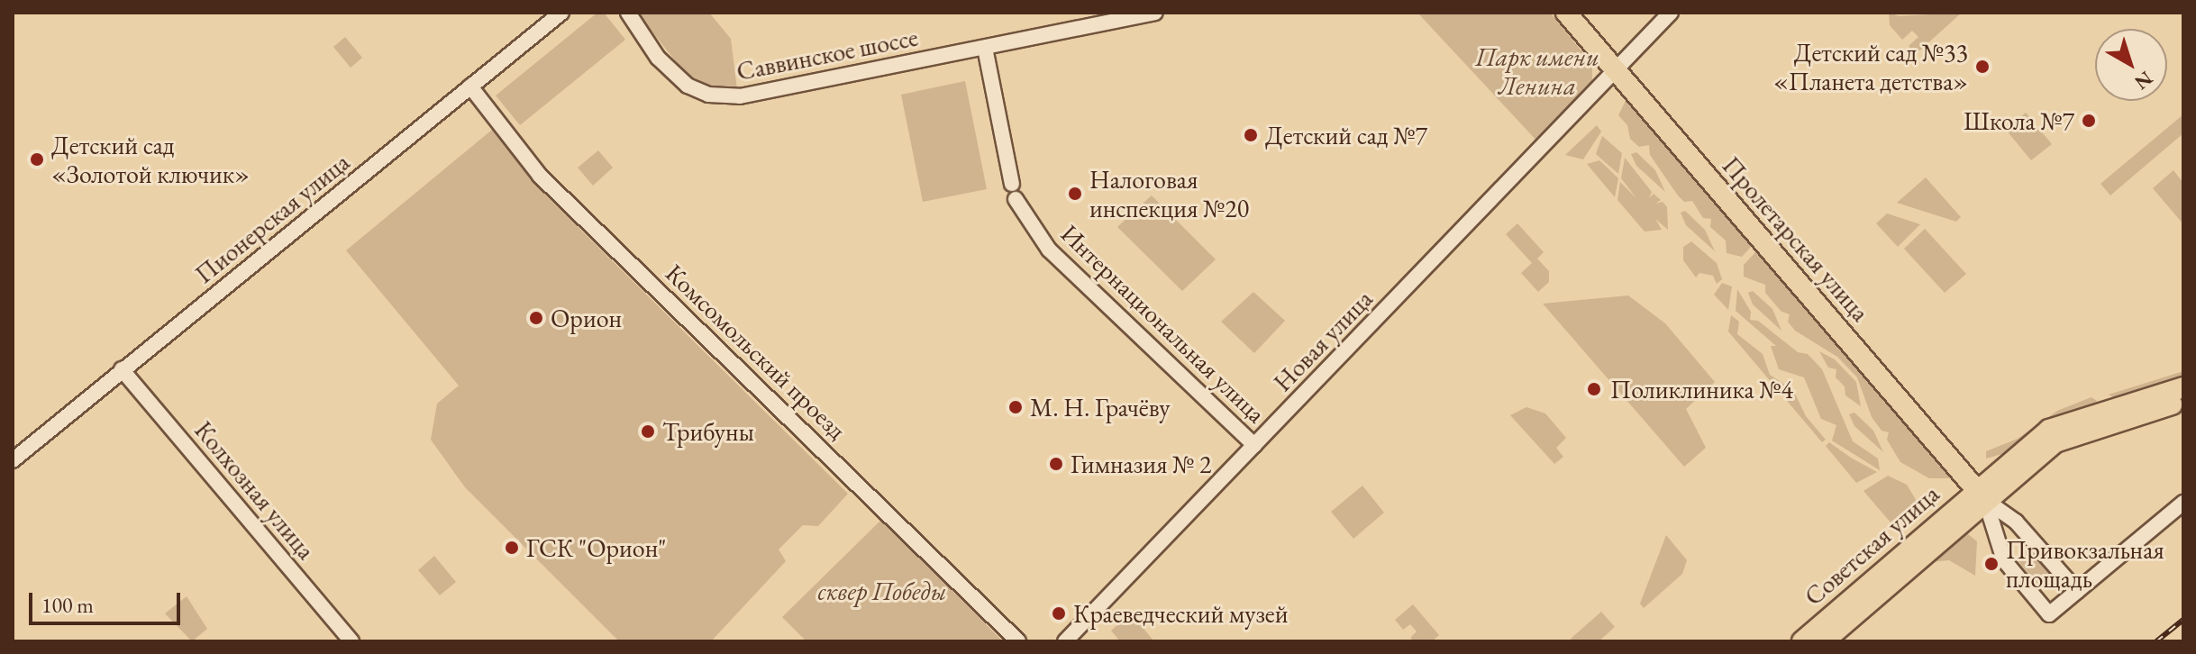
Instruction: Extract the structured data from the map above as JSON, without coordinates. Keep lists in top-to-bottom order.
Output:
{
  "streets": {
    "main road": ["Пролетарская улица", "Советская улица"],
    "street": [
      "Саввинское шоссе",
      "Пионерская улица",
      "Интернациональная улица",
      "Новая улица",
      "Комсомольский проезд",
      "Колхозная улица"
    ]
  },
  "crossings": [
    ["Саввинское шоссе", "Интернациональная улица"],
    ["Пионерская улица", "Комсомольский проезд"],
    ["Пионерская улица", "Колхозная улица"],
    ["Пролетарская улица", "Новая улица"],
    ["Пролетарская улица", "Советская улица"],
    ["Интернациональная улица", "Новая улица"]
  ],
  "parks": ["Парк имени Ленина", "сквер Победы"],
  "places": [
    "Детский сад №33 «Планета детства»",
    "Школа №7",
    "Детский сад №7",
    "Детский сад «Золотой ключик»",
    "Налоговая инспекция №20",
    "Орион",
    "Поликлиника №4",
    "М. Н. Грачёву",
    "Трибуны",
    "Гимназия № 2",
    "ГСК \"Орион\"",
    "Привокзальная площадь",
    "Краеведческий музей"
  ],
  "scale_bar": "100 m",
  "north": "bottom right"
}
